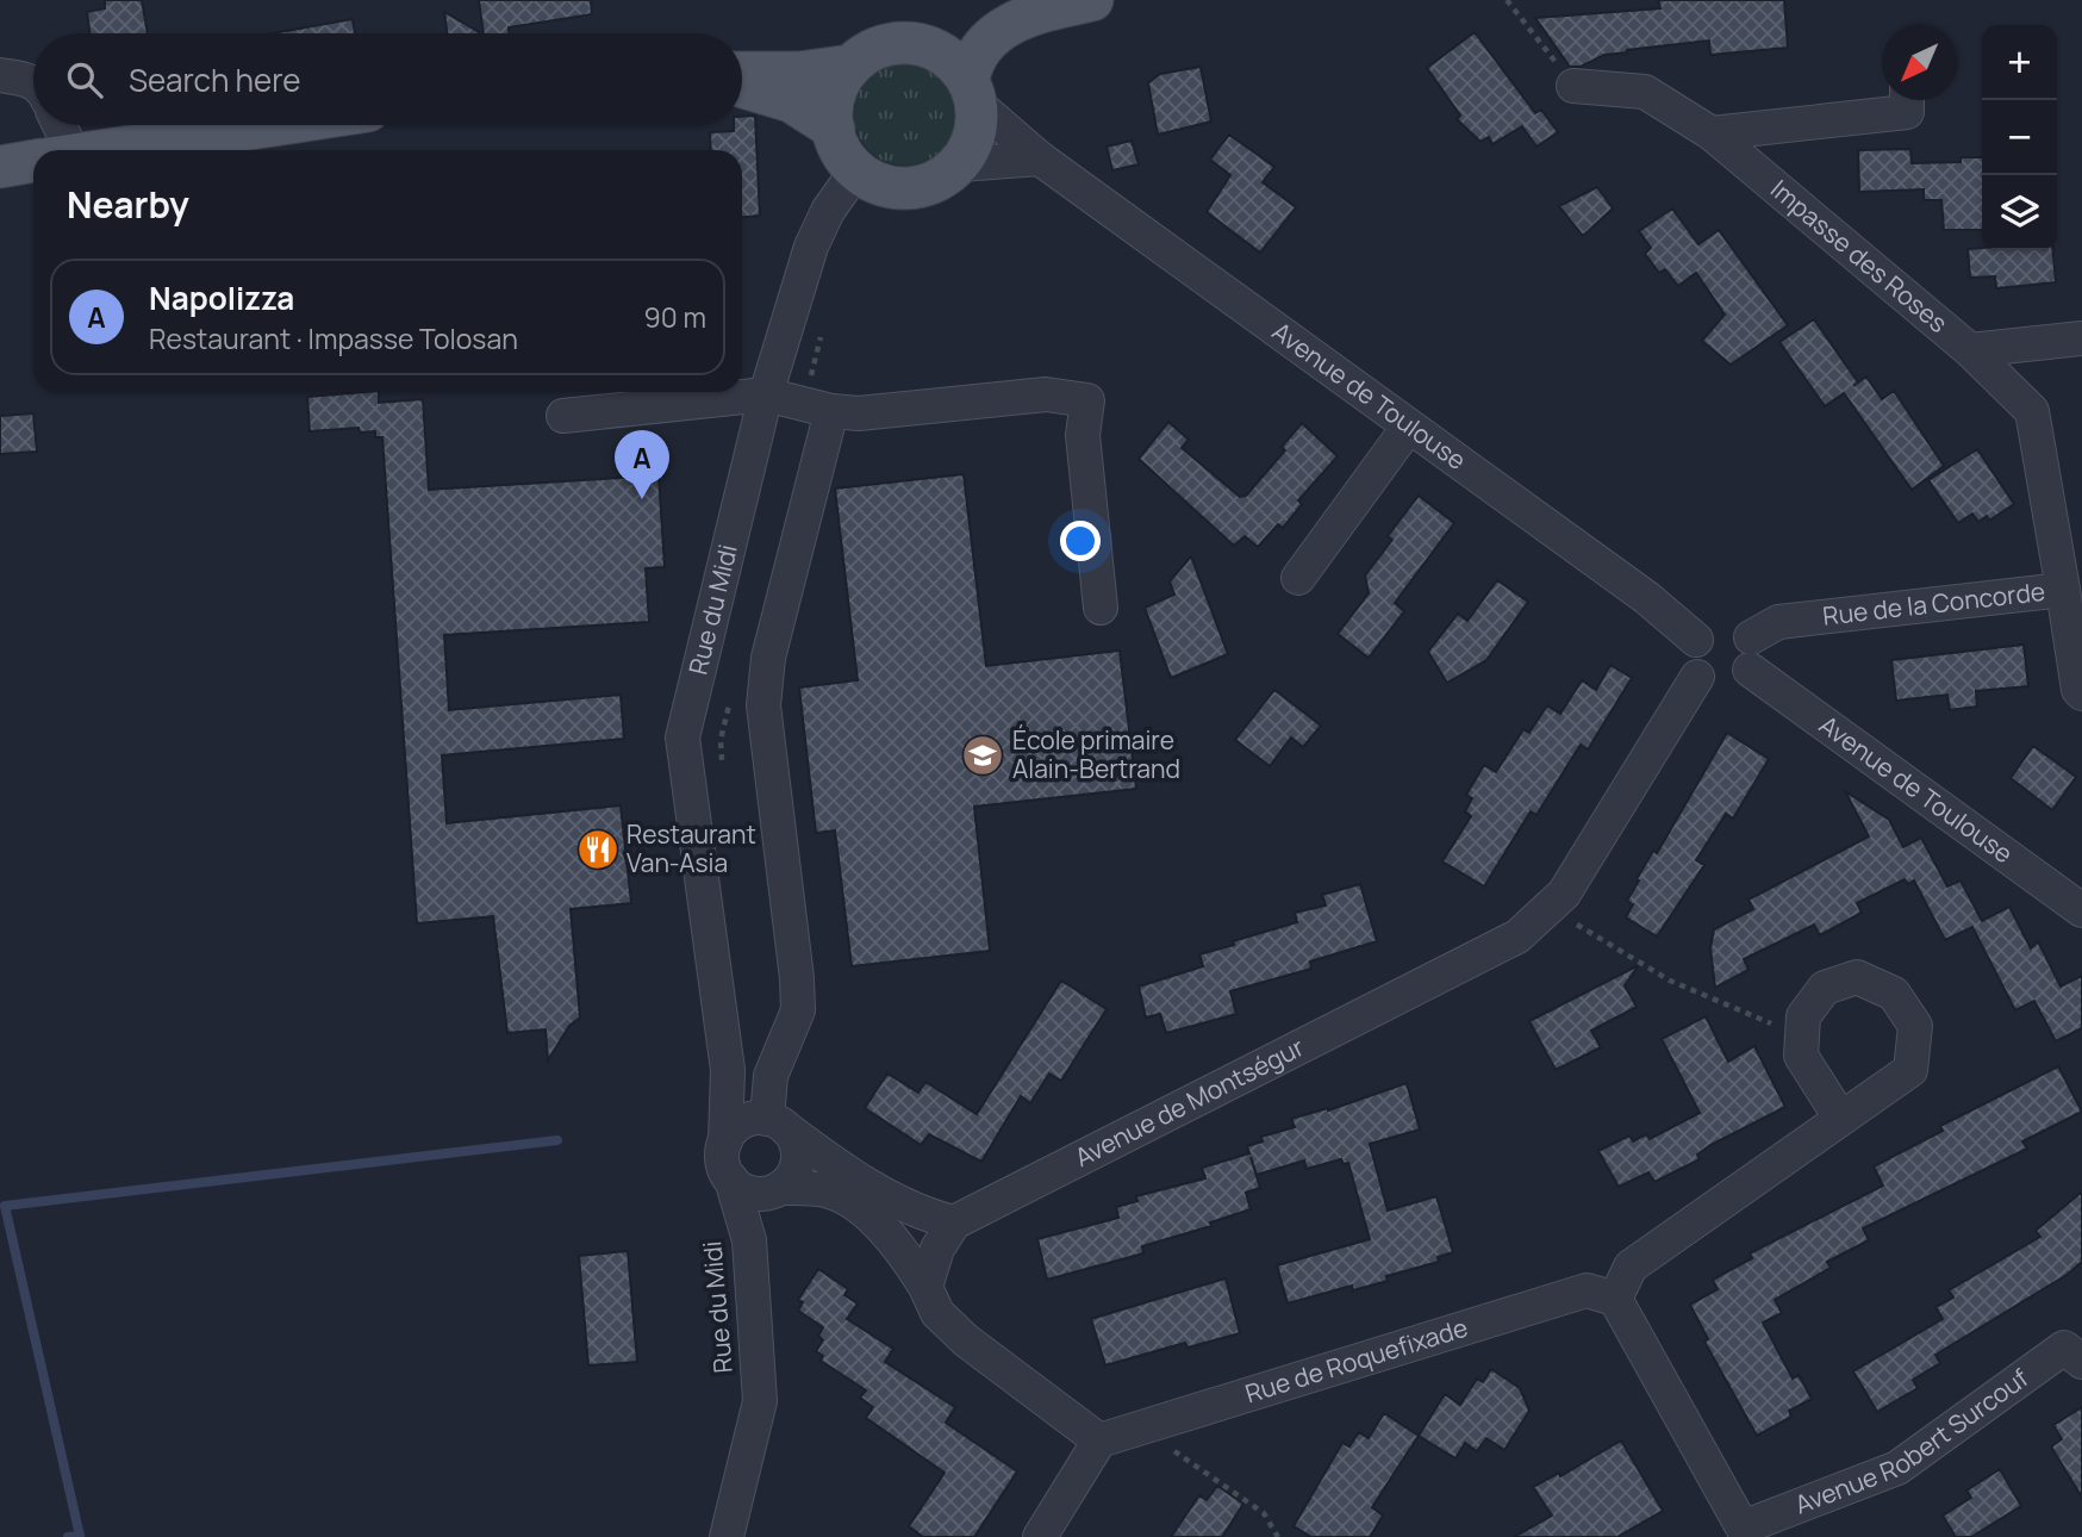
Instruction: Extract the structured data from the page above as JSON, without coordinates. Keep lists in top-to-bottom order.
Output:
{
  "streets": {
    "street": [
      "Impasse des Roses",
      "Avenue de Toulouse",
      "Rue de la Concorde",
      "Rue du Midi",
      "Avenue de Montségur",
      "Rue de Roquefixade",
      "Avenue Robert Surcouf"
    ]
  },
  "crossings": [
    ["Impasse des Roses", "Rue de la Concorde"],
    ["Avenue de Toulouse", "Rue de la Concorde"],
    ["Avenue de Toulouse", "Rue du Midi"],
    ["Avenue de Toulouse", "Avenue de Montségur"],
    ["Rue de la Concorde", "Avenue de Montségur"],
    ["Rue de Roquefixade", "Avenue Robert Surcouf"]
  ],
  "places": {
    "school or university": ["École primaire Alain-Bertrand"],
    "restaurant": ["Restaurant Van-Asia"]
  },
  "north": "bottom left",
  "page": {
    "map_buttons": ["+", "−"],
    "search": "Search here",
    "heading": "Nearby",
    "list": [
      {
        "mark": "A",
        "name": "Napolizza",
        "note": "Restaurant · Impasse Tolosan",
        "value": "90 m"
      }
    ],
    "pins": "A"
  }
}
